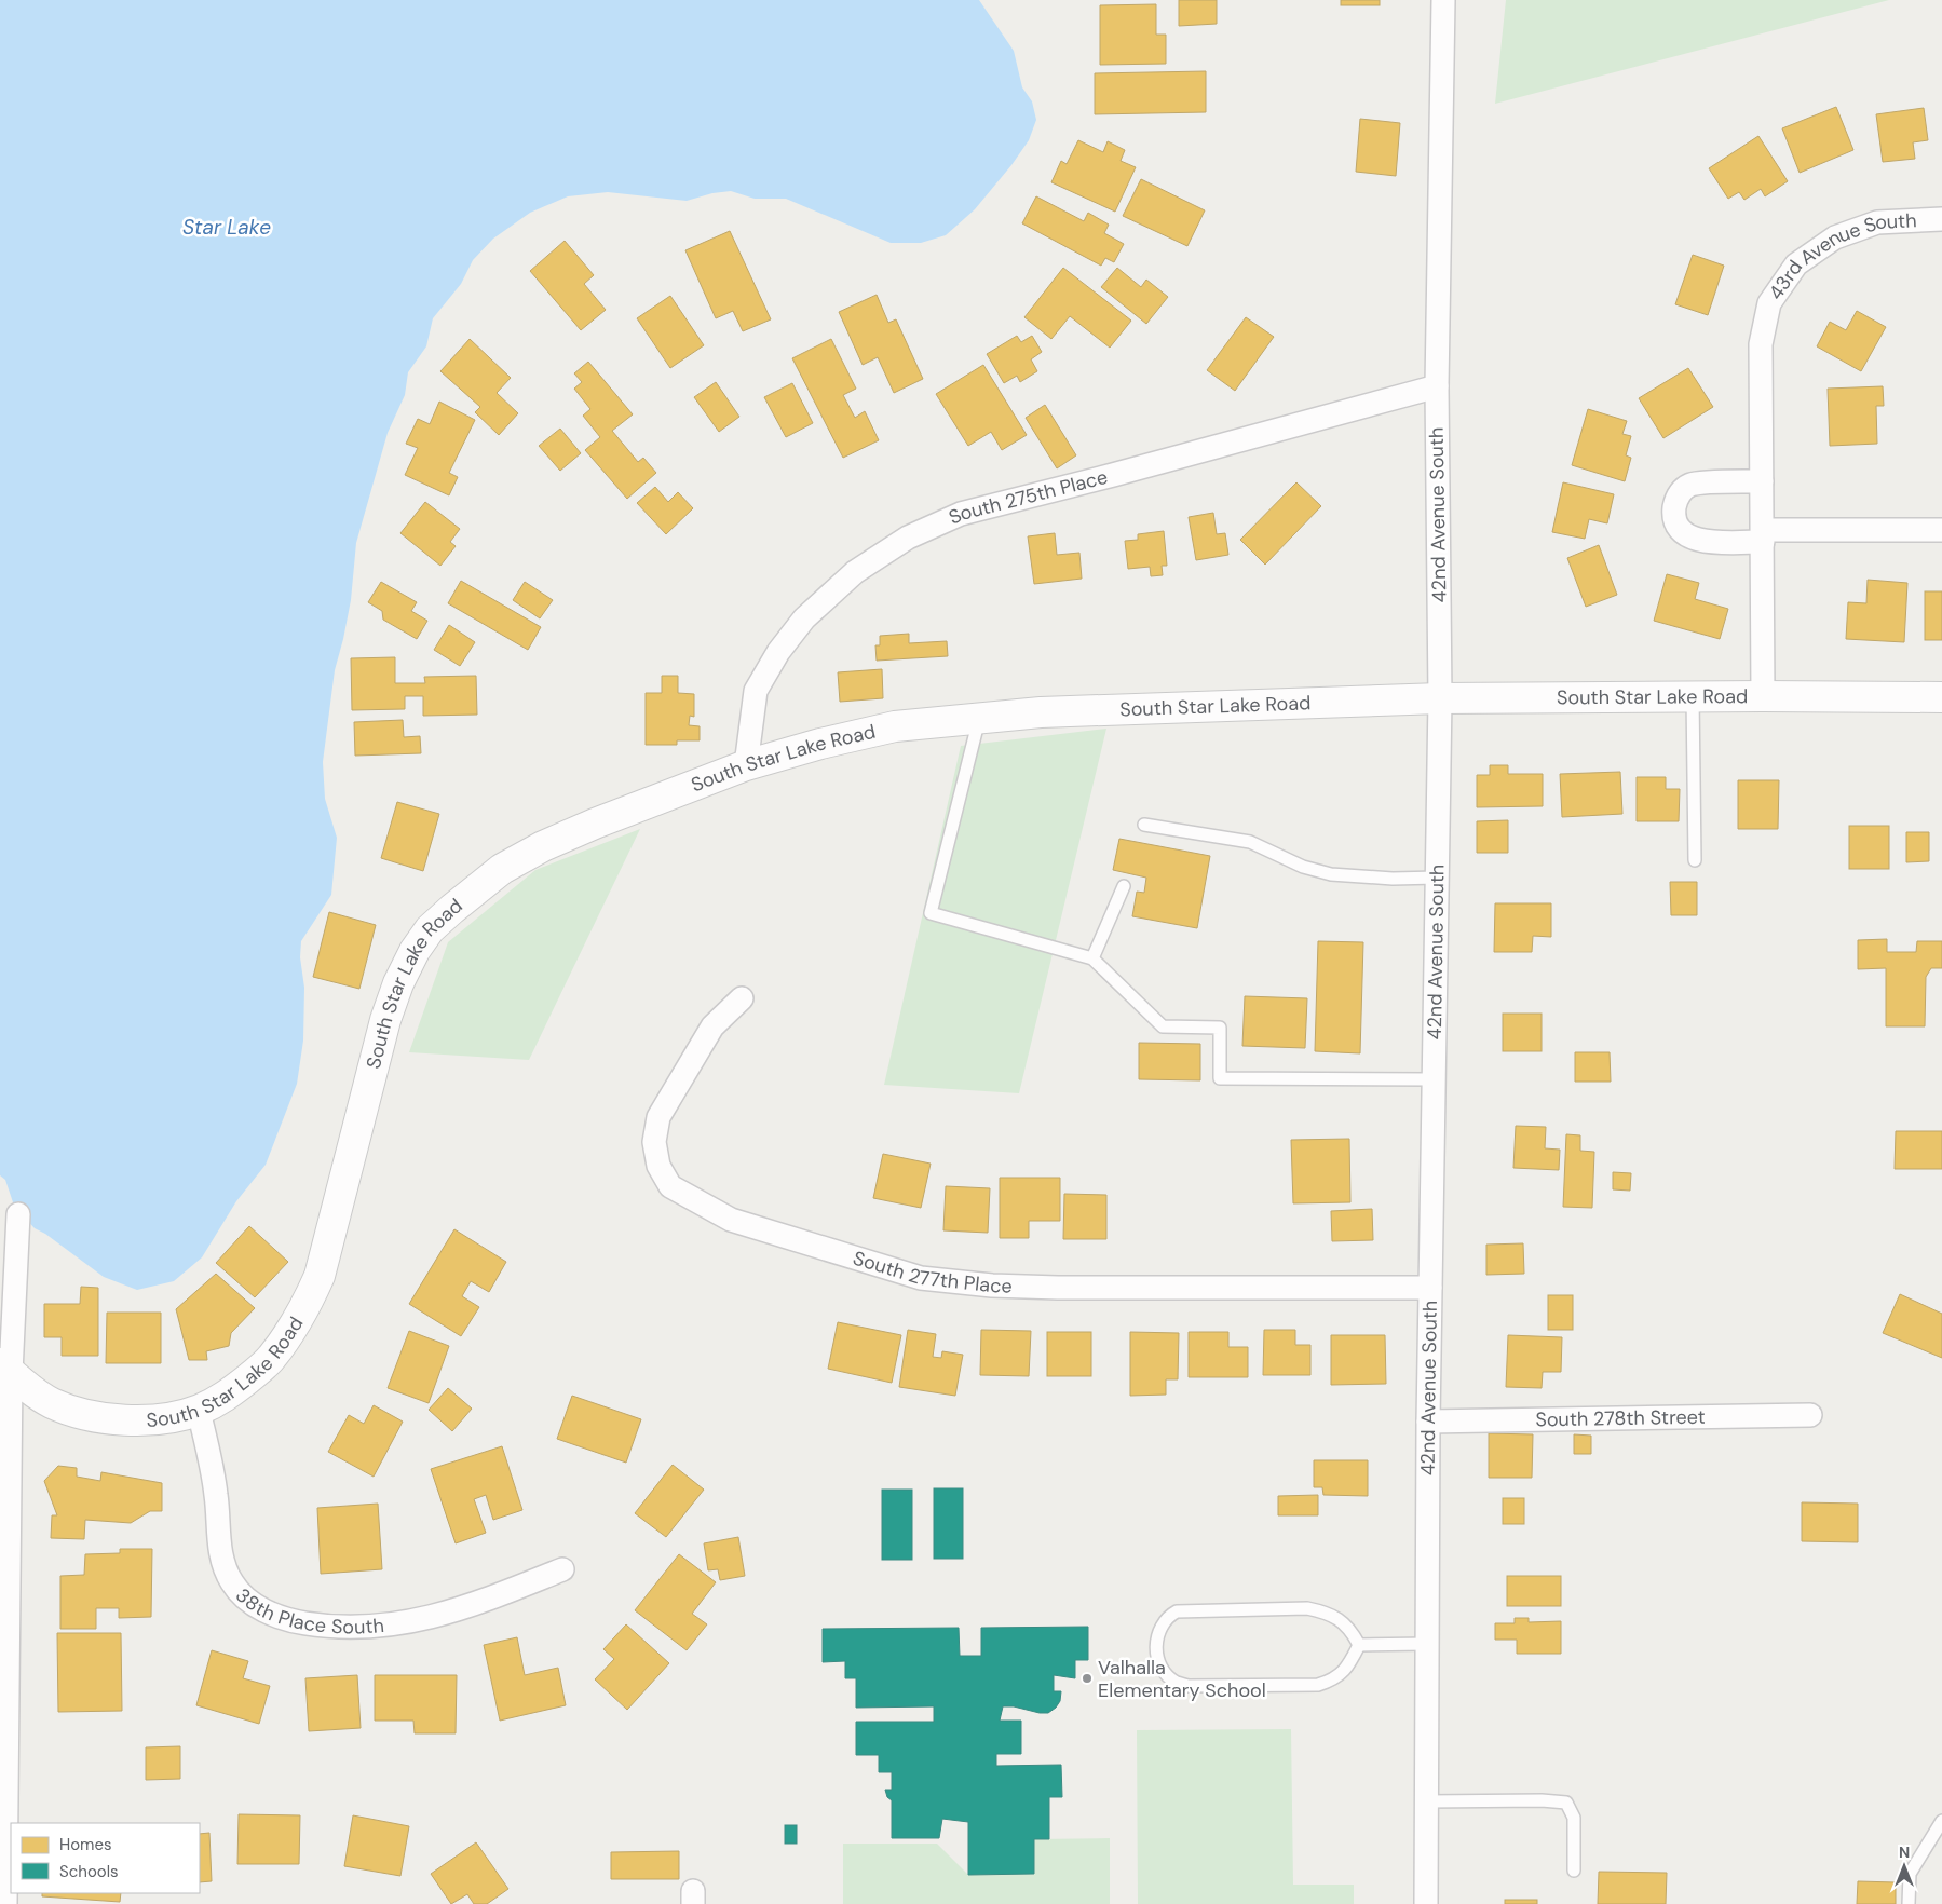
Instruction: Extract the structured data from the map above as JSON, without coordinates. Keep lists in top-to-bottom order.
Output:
{
  "streets": {
    "street": [
      "43rd Avenue South",
      "South 275th Place",
      "42nd Avenue South",
      "South Star Lake Road",
      "South 277th Place",
      "South 278th Street",
      "38th Place South"
    ]
  },
  "crossings": [
    ["43rd Avenue South", "South Star Lake Road"],
    ["South 275th Place", "42nd Avenue South"],
    ["South 275th Place", "South Star Lake Road"],
    ["42nd Avenue South", "South Star Lake Road"],
    ["42nd Avenue South", "South 277th Place"],
    ["42nd Avenue South", "South 278th Street"],
    ["South Star Lake Road", "38th Place South"]
  ],
  "water": ["Star Lake"],
  "places": ["Valhalla Elementary School"],
  "legend": ["Homes", "Schools"],
  "north": "top"
}
